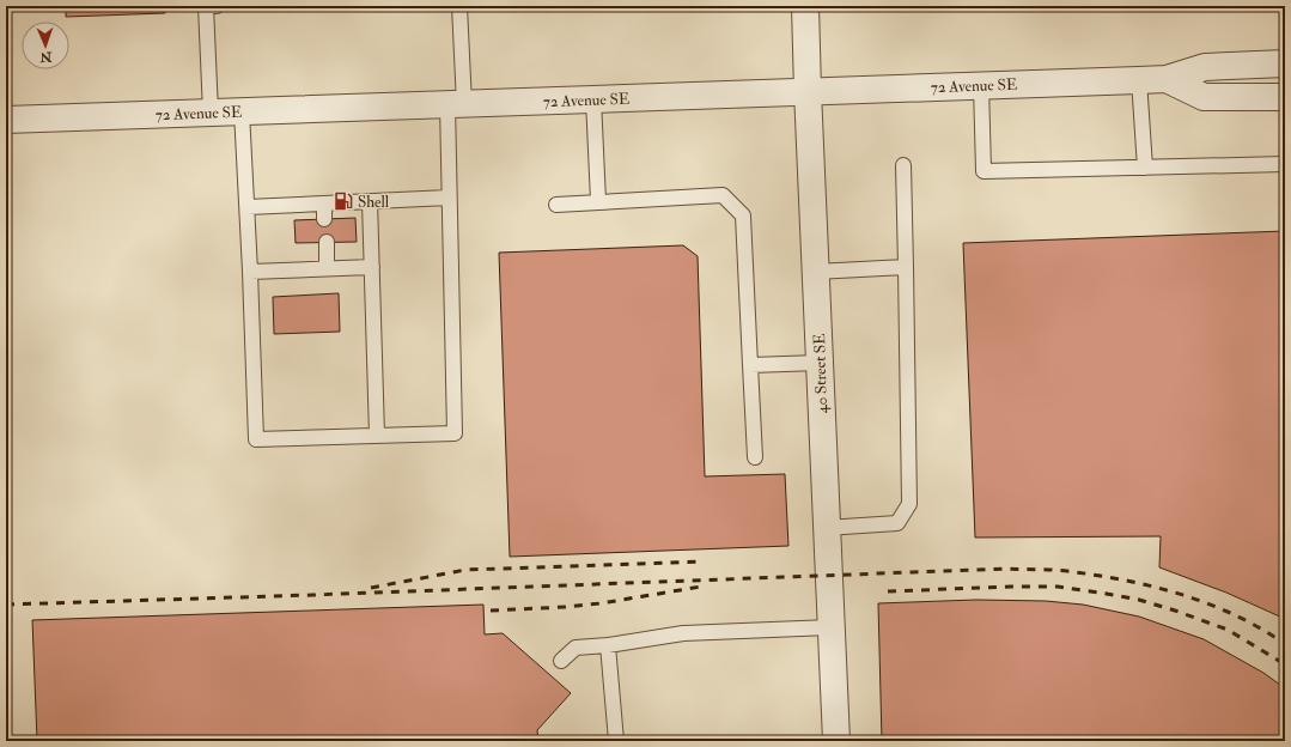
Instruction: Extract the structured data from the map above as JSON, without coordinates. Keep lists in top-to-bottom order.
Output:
{
  "streets": {
    "street": ["72 Avenue SE", "40 Street SE"]
  },
  "crossings": [
    ["72 Avenue SE", "40 Street SE"]
  ],
  "places": {
    "fuel station": ["Shell"]
  },
  "north": "bottom"
}
